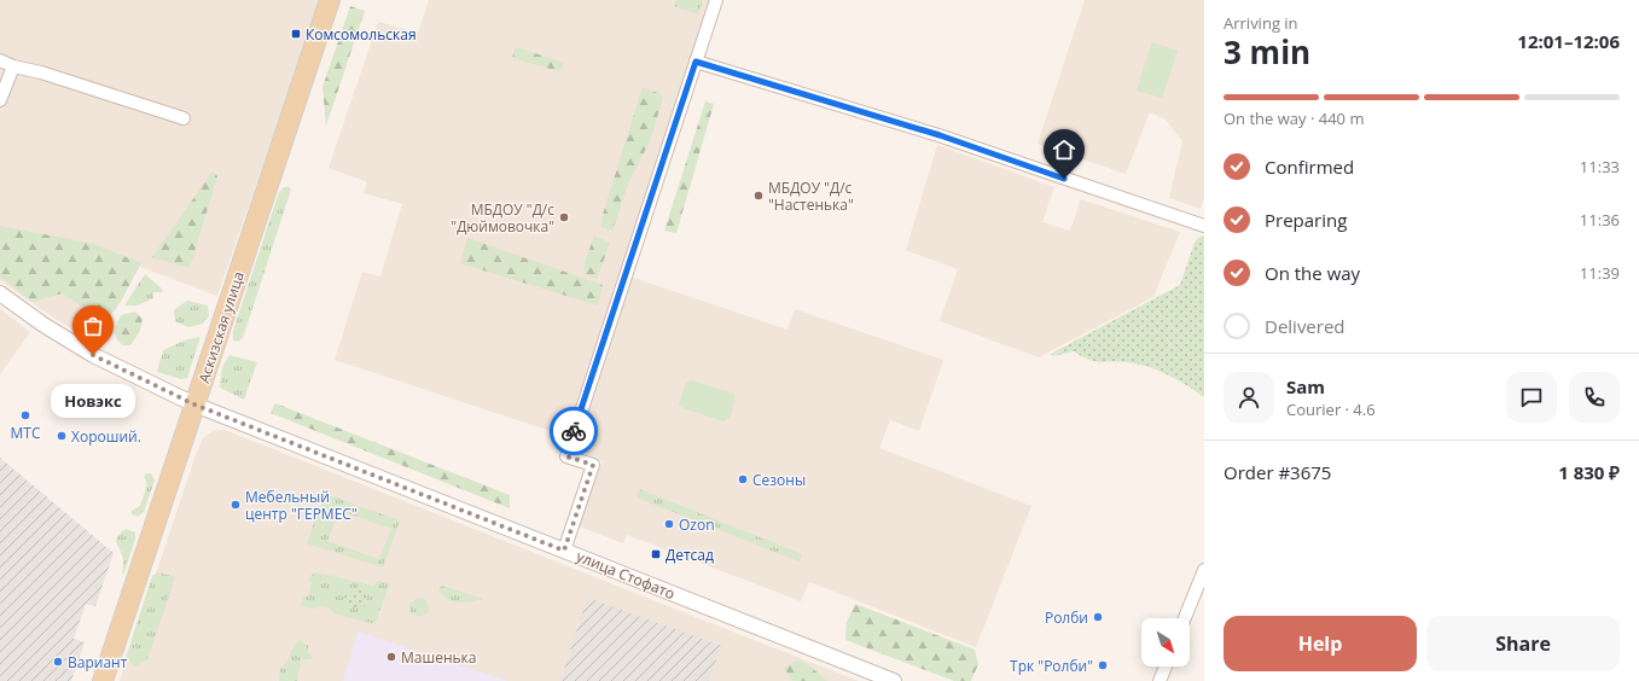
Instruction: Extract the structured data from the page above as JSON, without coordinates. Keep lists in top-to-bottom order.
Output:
{
  "streets": {
    "main road": ["Аскизская улица"],
    "street": ["улица Стофато"]
  },
  "crossings": [
    ["Аскизская улица", "улица Стофато"]
  ],
  "places": {
    "transit": ["Комсомольская", "Детсад"],
    "other": [
      "МБДОУ \"Д/с \"Настенька\"",
      "МБДОУ \"Д/с \"Дюймовочка\"",
      "Новэкс",
      "МТС",
      "Хороший.",
      "Сезоны",
      "Мебельный центр \"ГЕРМЕС\"",
      "Ozon",
      "Ролби",
      "Машенька",
      "Вариант",
      "Трк \"Ролби\""
    ]
  },
  "north": "bottom right",
  "page": {
    "heading": ["3 min", "Arriving in", "12:01–12:06"],
    "panel": [
      "Sam",
      "Courier · 4.6",
      "Order #3675",
      "1 830 ₽"
    ],
    "bar": "On the way · 440 m",
    "list": [
      ["Confirmed", "11:33"],
      ["Preparing", "11:36"],
      ["On the way", "11:39"],
      "Delivered"
    ],
    "bubble": "Новэкс",
    "buttons": ["Help", "Share"]
  }
}
